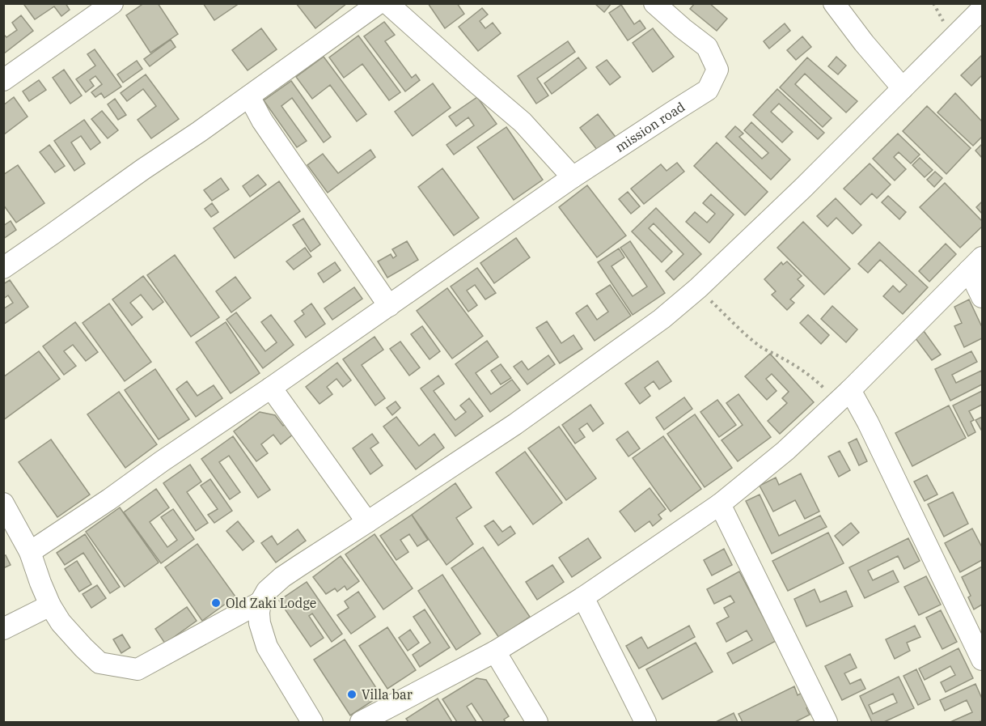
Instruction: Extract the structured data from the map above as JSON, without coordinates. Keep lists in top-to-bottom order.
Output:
{
  "streets": {
    "street": ["mission road"]
  },
  "places": ["Old Zaki Lodge", "Villa bar"]
}
